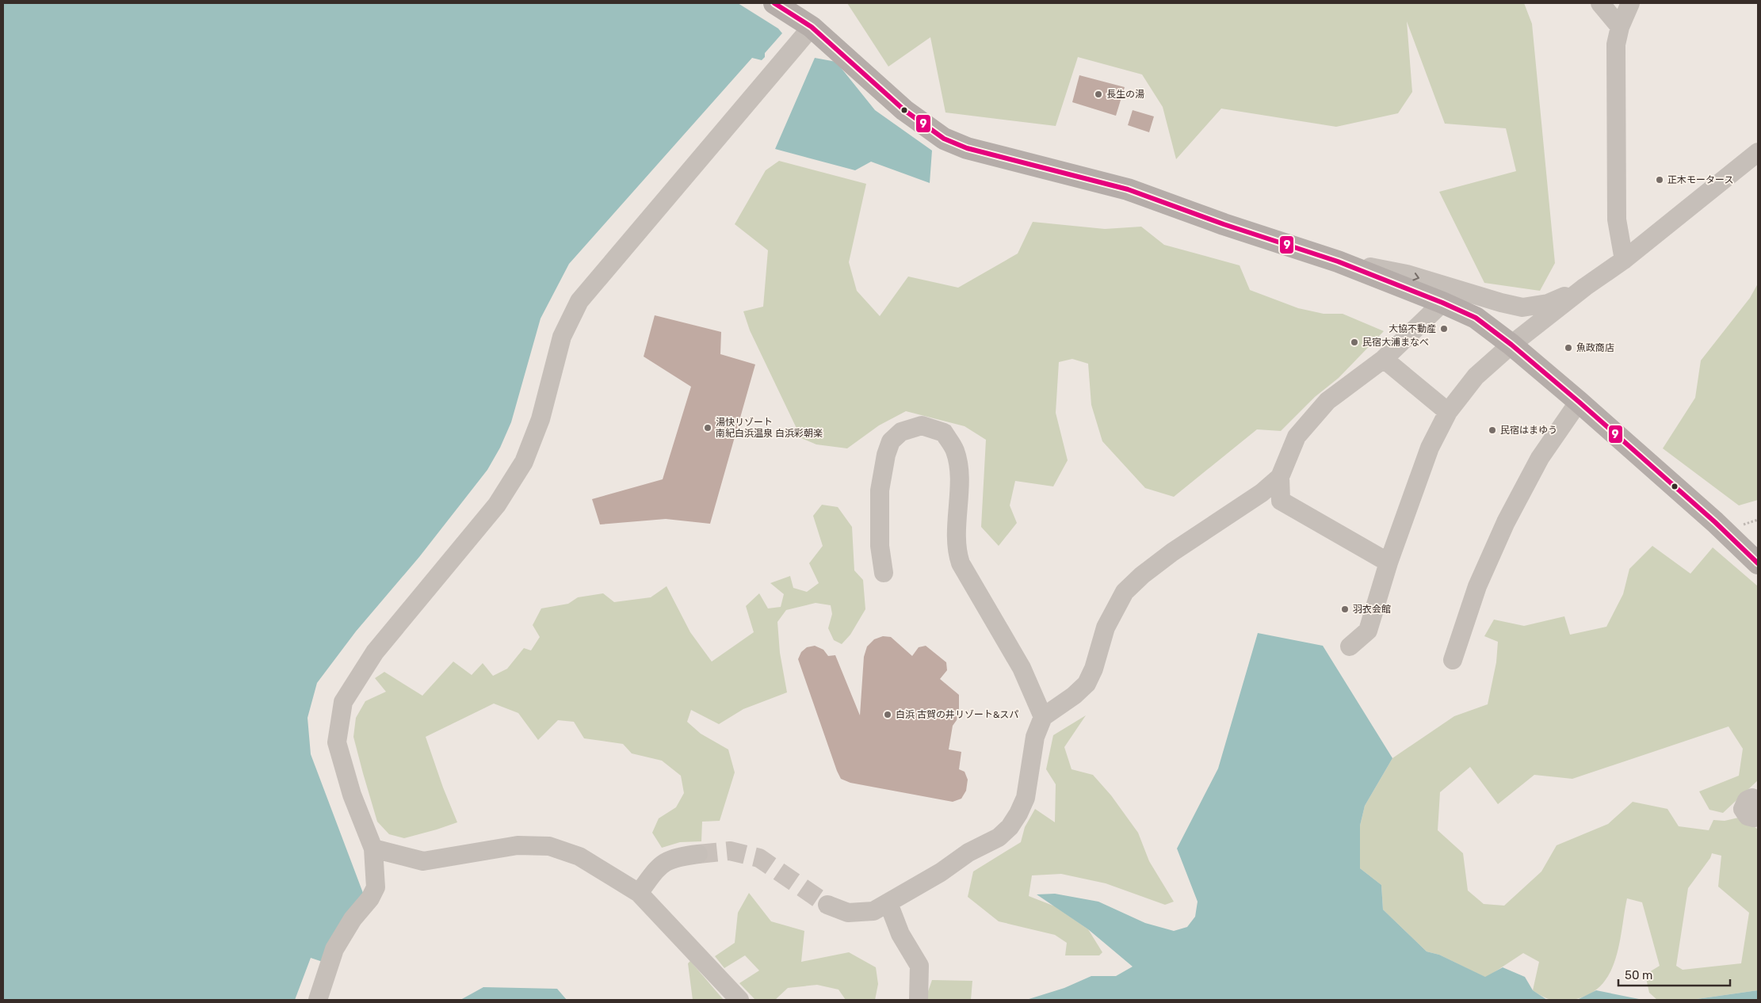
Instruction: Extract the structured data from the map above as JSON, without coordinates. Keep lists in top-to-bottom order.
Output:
{
  "places": [
    "長生の湯",
    "正木モータース",
    "大協不動産",
    "民宿大浦まなべ",
    "魚政商店",
    "湯快リゾート 南紀白浜温泉 白浜彩朝楽",
    "民宿はまゆう",
    "羽衣会館",
    "白浜 古賀の井リゾート&スパ"
  ],
  "lines": ["transit line 9"],
  "scale_bar": "50 m"
}
